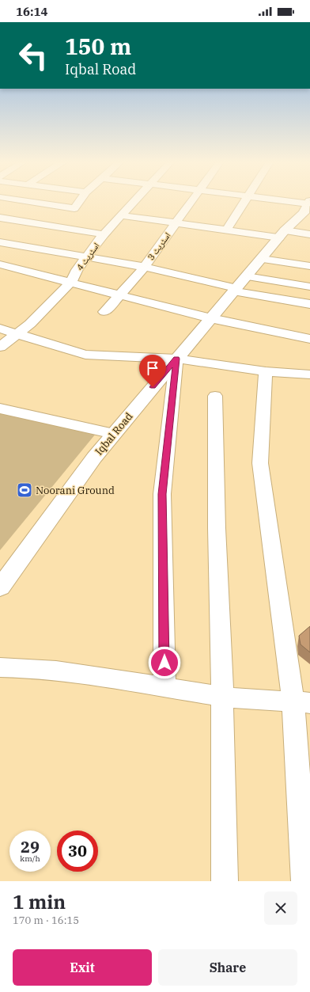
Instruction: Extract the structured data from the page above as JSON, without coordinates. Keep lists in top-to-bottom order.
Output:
{
  "streets": {
    "street": ["اسٹریٹ 3", "اسٹریٹ 4", "Iqbal Road"]
  },
  "places": {
    "sports": ["Noorani Ground"]
  },
  "page": {
    "status": "16:14",
    "turn": ["150 m", "Iqbal Road"],
    "speed": "29 km/h",
    "limit": "30",
    "heading": ["1 min", "170 m · 16:15"],
    "buttons": ["Exit", "Share"]
  }
}
